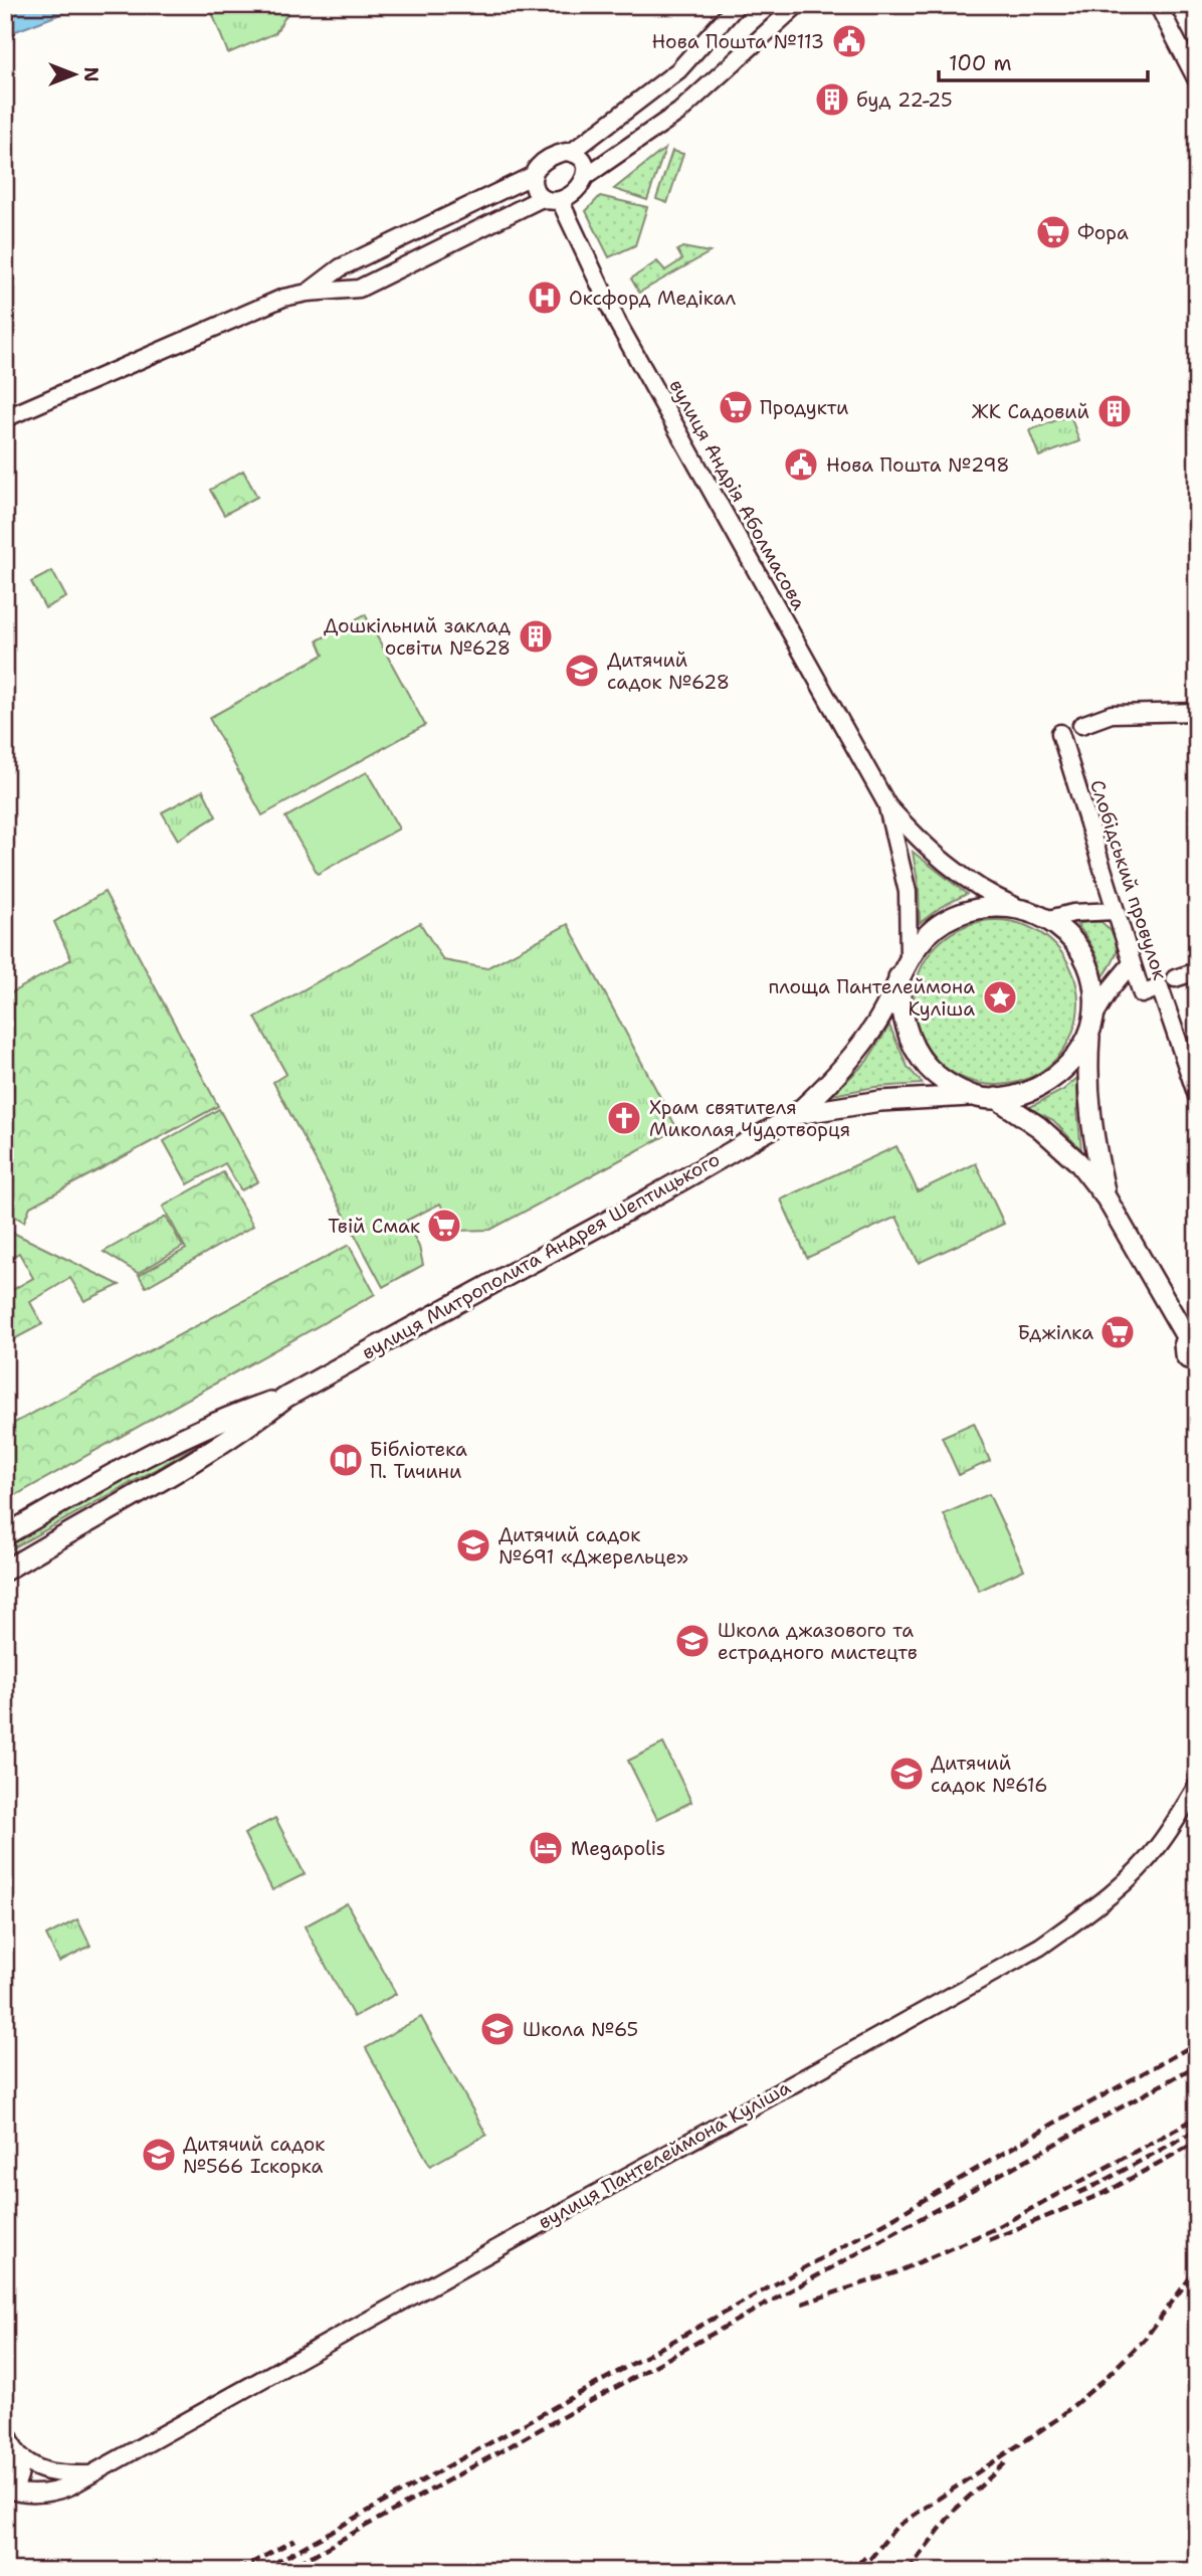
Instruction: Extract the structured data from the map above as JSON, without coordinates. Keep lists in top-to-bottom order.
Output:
{
  "streets": {
    "main road": ["вулиця Митрополита Андрея Шептицького"],
    "street": ["вулиця Андрія Аболмасова", "Слобідський провулок", "вулиця Пантелеймона Куліша"]
  },
  "crossings": [
    ["вулиця Андрія Аболмасова", "вулиця Митрополита Андрея Шептицького"]
  ],
  "places": {
    "public building": ["Нова Пошта №113", "Нова Пошта №298"],
    "building": ["буд 22-25", "ЖК Садовий", "Дошкільний заклад освіти №628"],
    "supermarket": [
      "Фора",
      "Продукти",
      "Твій Смак",
      "Бджілка"
    ],
    "hospital": ["Оксфорд Медікал"],
    "school or university": [
      "Дитячий садок №628",
      "Дитячий садок №691 «Джерельце»",
      "Школа джазового та естрадного мистецтв",
      "Дитячий садок №616",
      "Школа №65",
      "Дитячий садок №566 Іскорка"
    ],
    "place": ["площа Пантелеймона Куліша"],
    "church": ["Храм святителя Миколая Чудотворця"],
    "library": ["Бібліотека П. Тичини"],
    "hotel": ["Megapolis"]
  },
  "scale_bar": "100 m",
  "north": "right"
}
